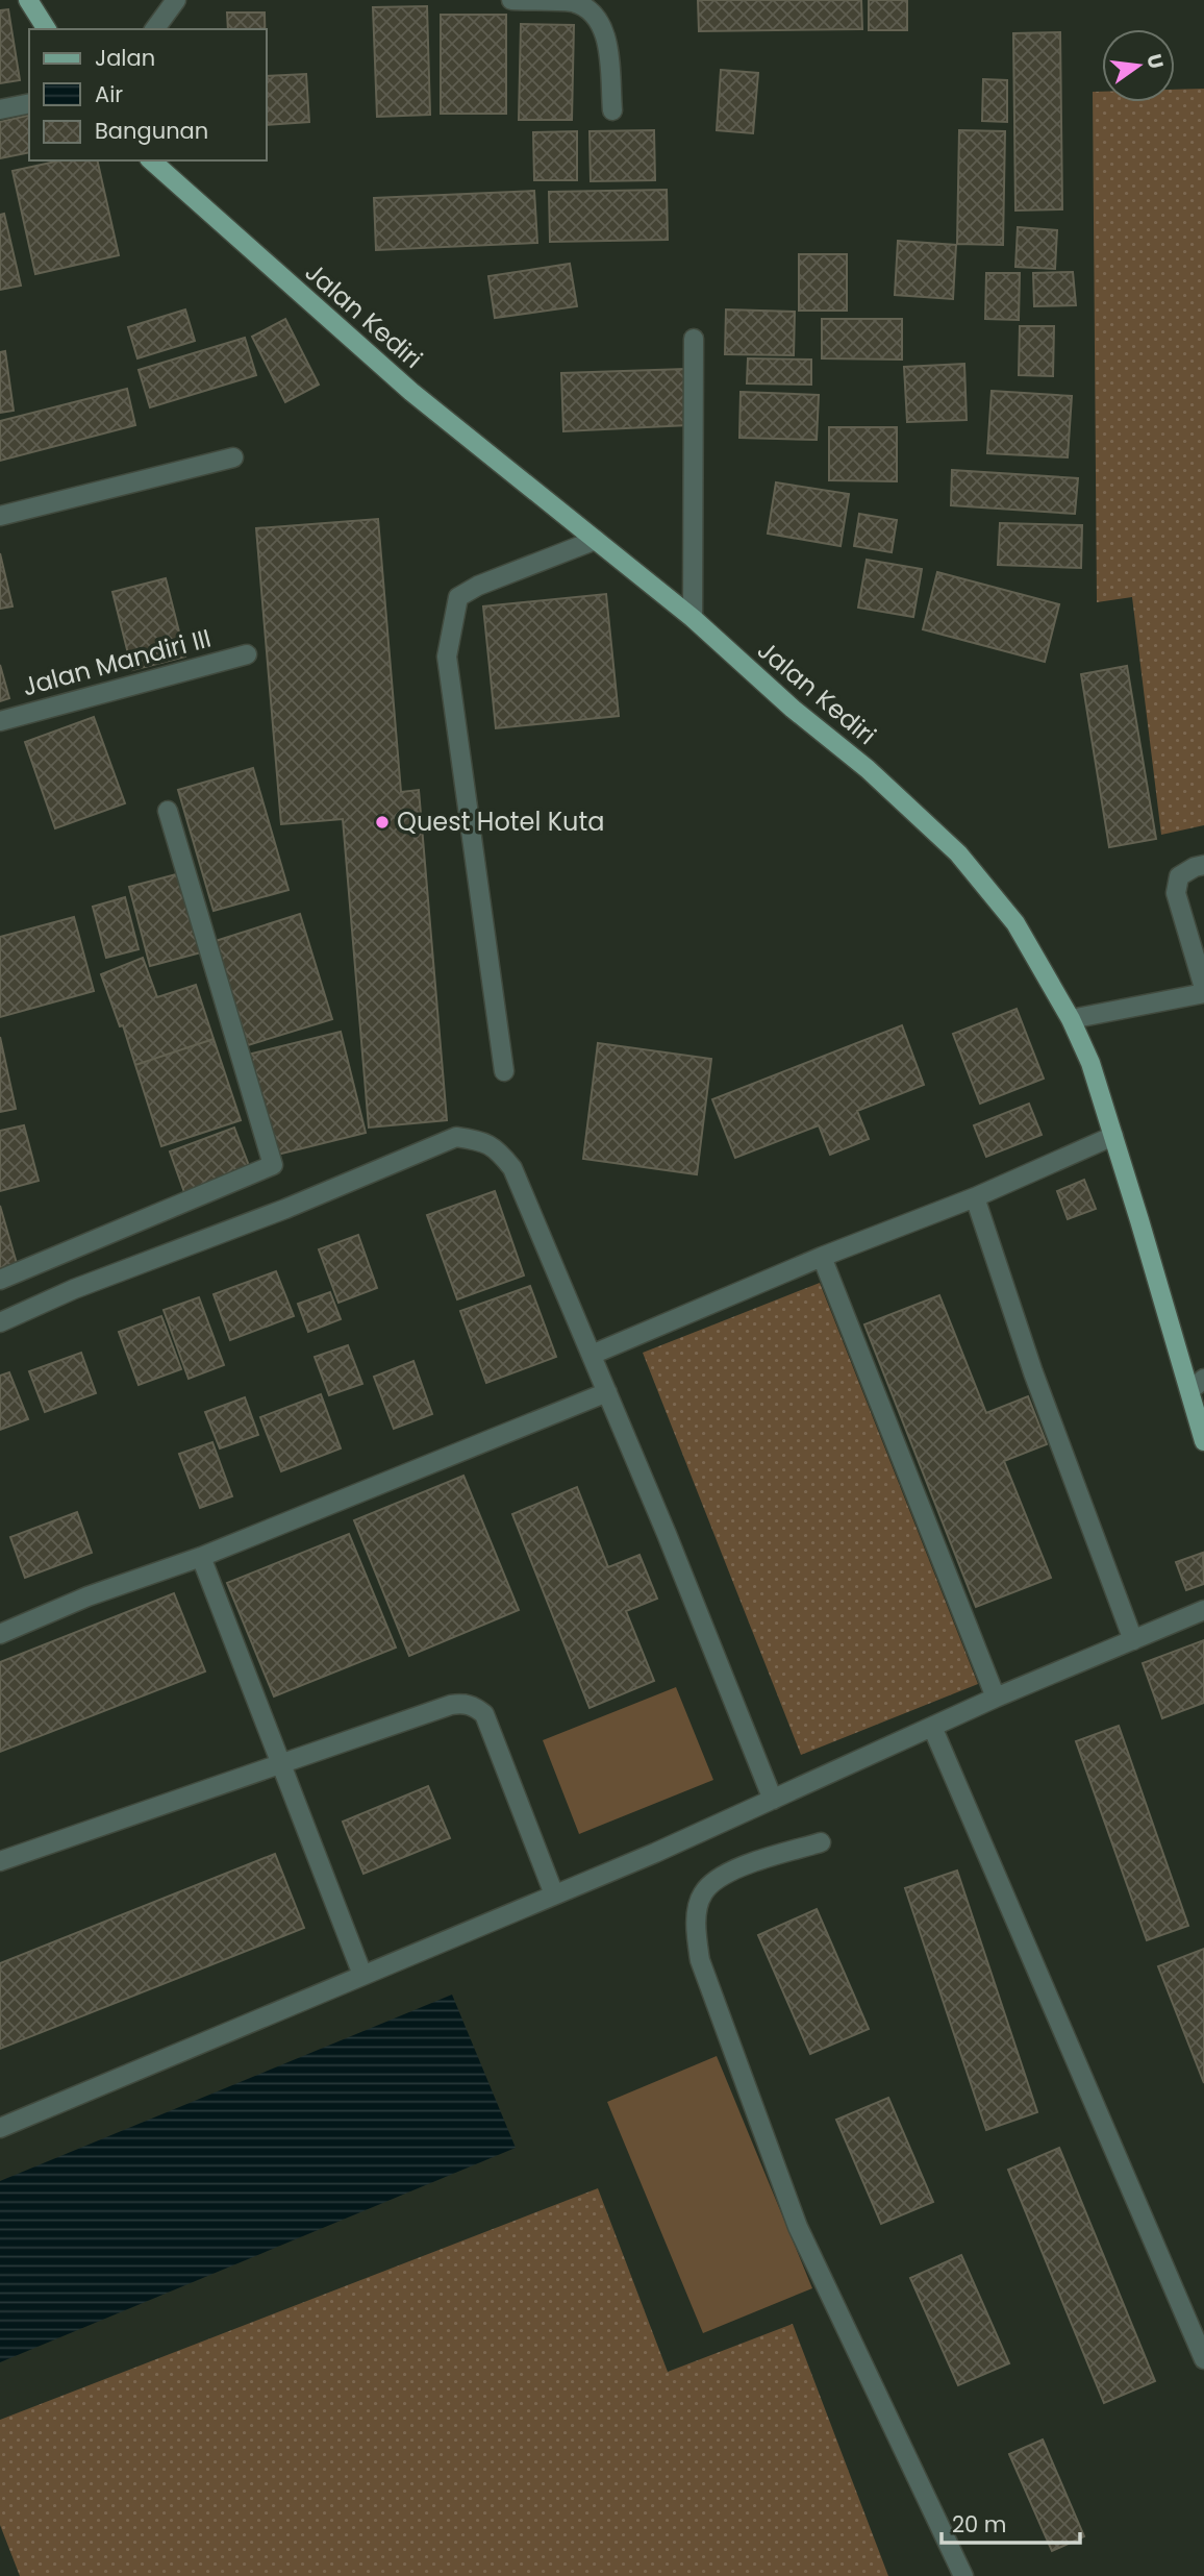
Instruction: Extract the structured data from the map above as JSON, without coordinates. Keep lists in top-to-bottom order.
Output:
{
  "streets": {
    "main road": ["Jalan Kediri"],
    "street": ["Jalan Mandiri III"]
  },
  "places": ["Quest Hotel Kuta"],
  "legend": ["Jalan", "Air", "Bangunan"],
  "scale_bar": "20 m",
  "north": "right"
}
